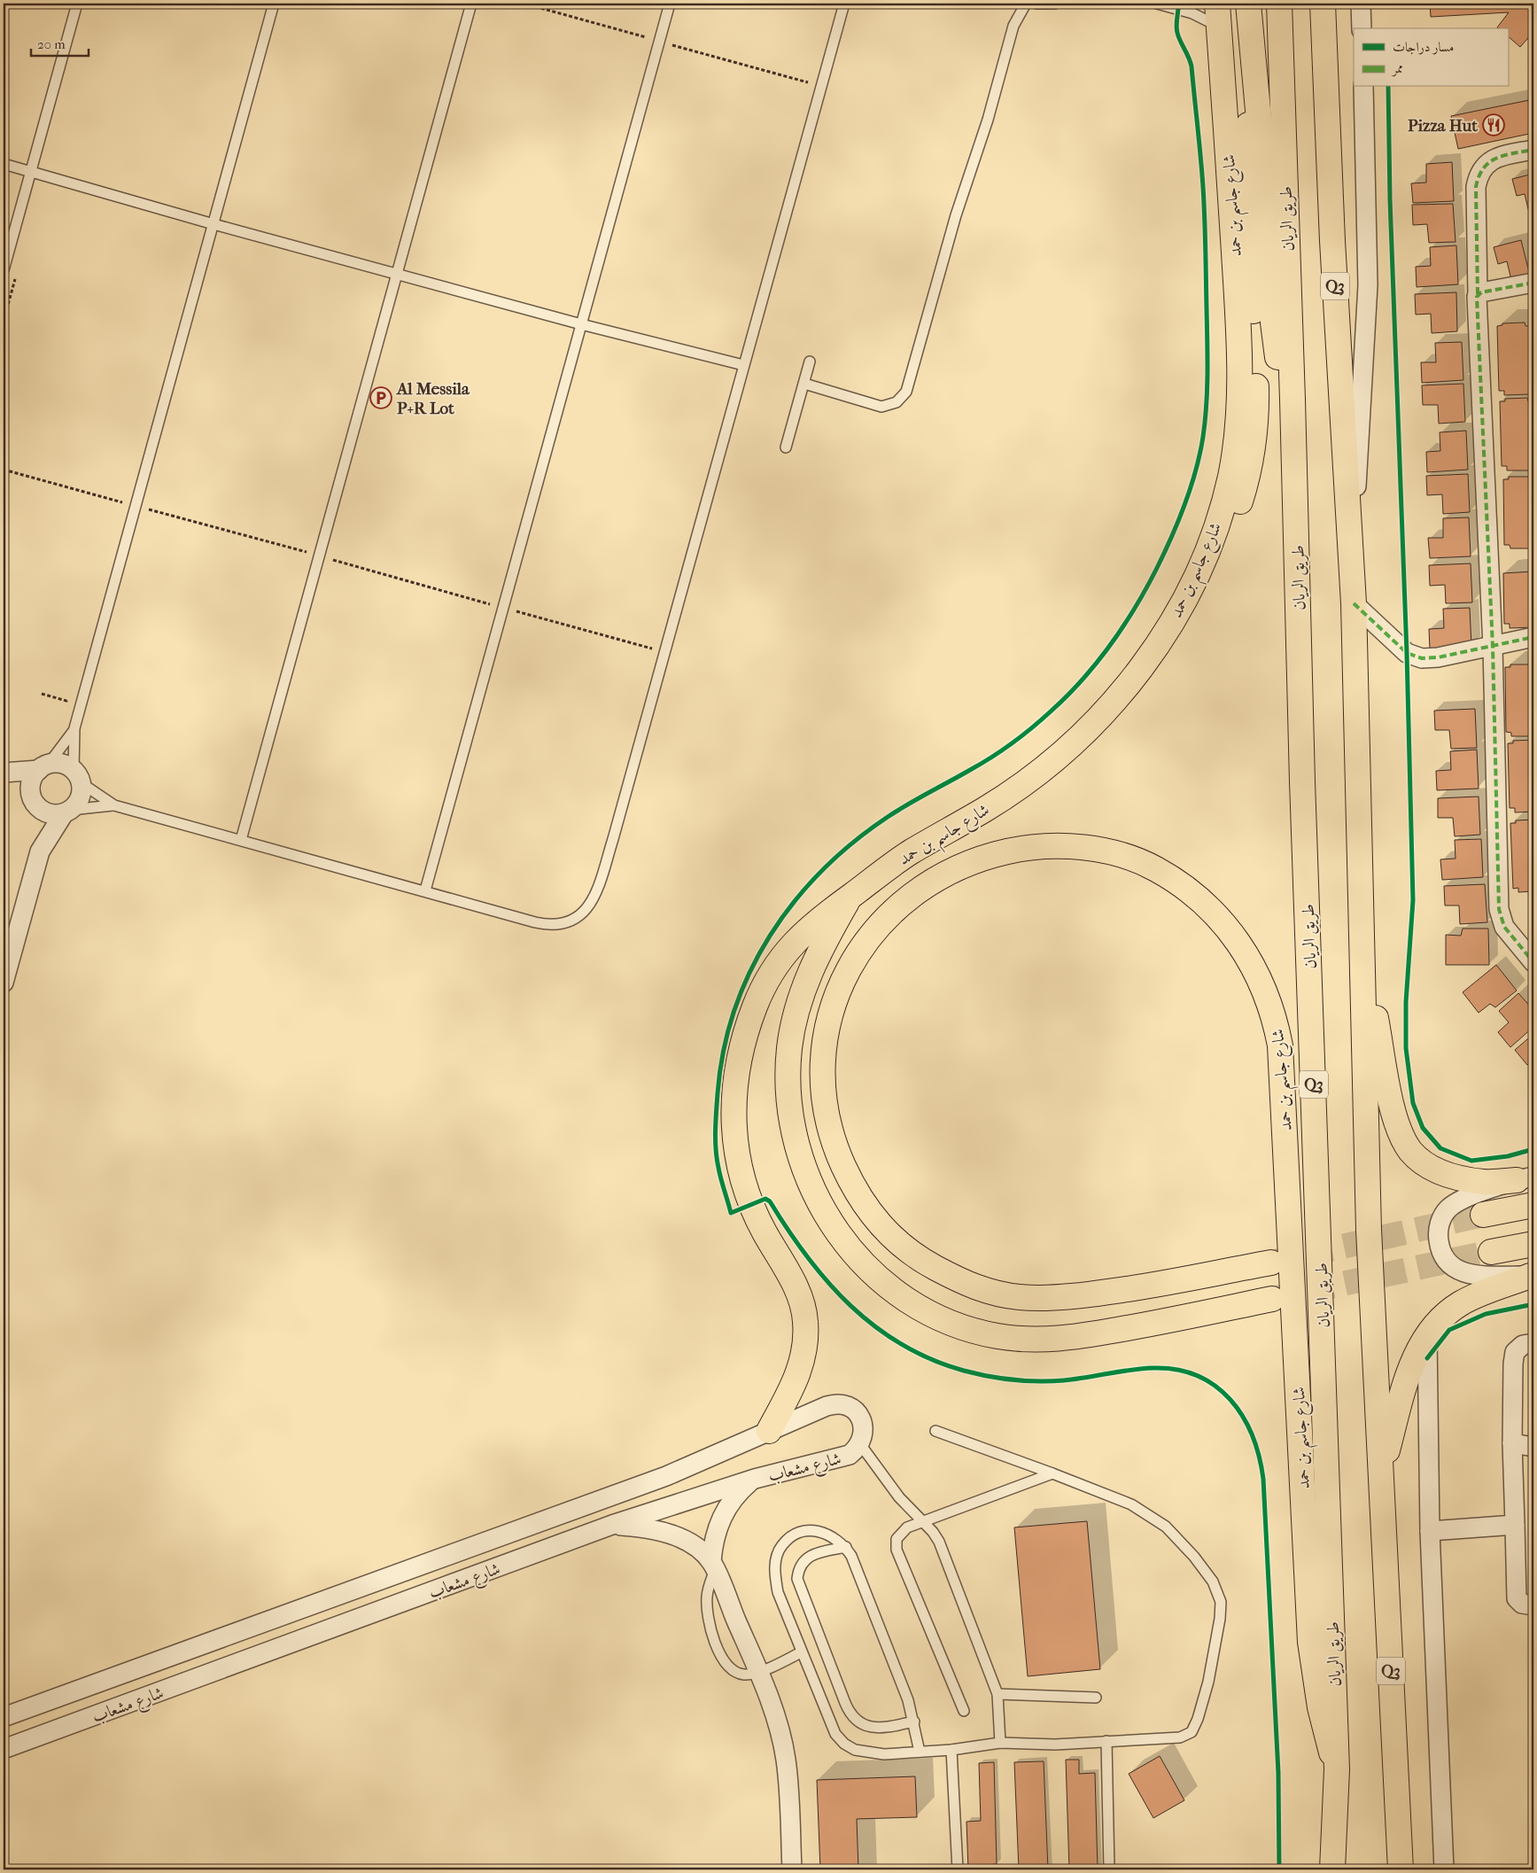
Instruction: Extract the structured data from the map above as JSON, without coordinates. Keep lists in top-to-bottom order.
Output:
{
  "streets": {
    "main road": ["شارع جاسم بن حمد", "طريق الريان", "Q3"],
    "street": ["شارع مشعاب"]
  },
  "crossings": [
    ["شارع جاسم بن حمد", "طريق الريان"]
  ],
  "places": {
    "restaurant": ["Pizza Hut"],
    "parking": ["Al Messila P+R Lot"]
  },
  "legend": ["مسار دراجات", "ممر"],
  "scale_bar": "20 m"
}
